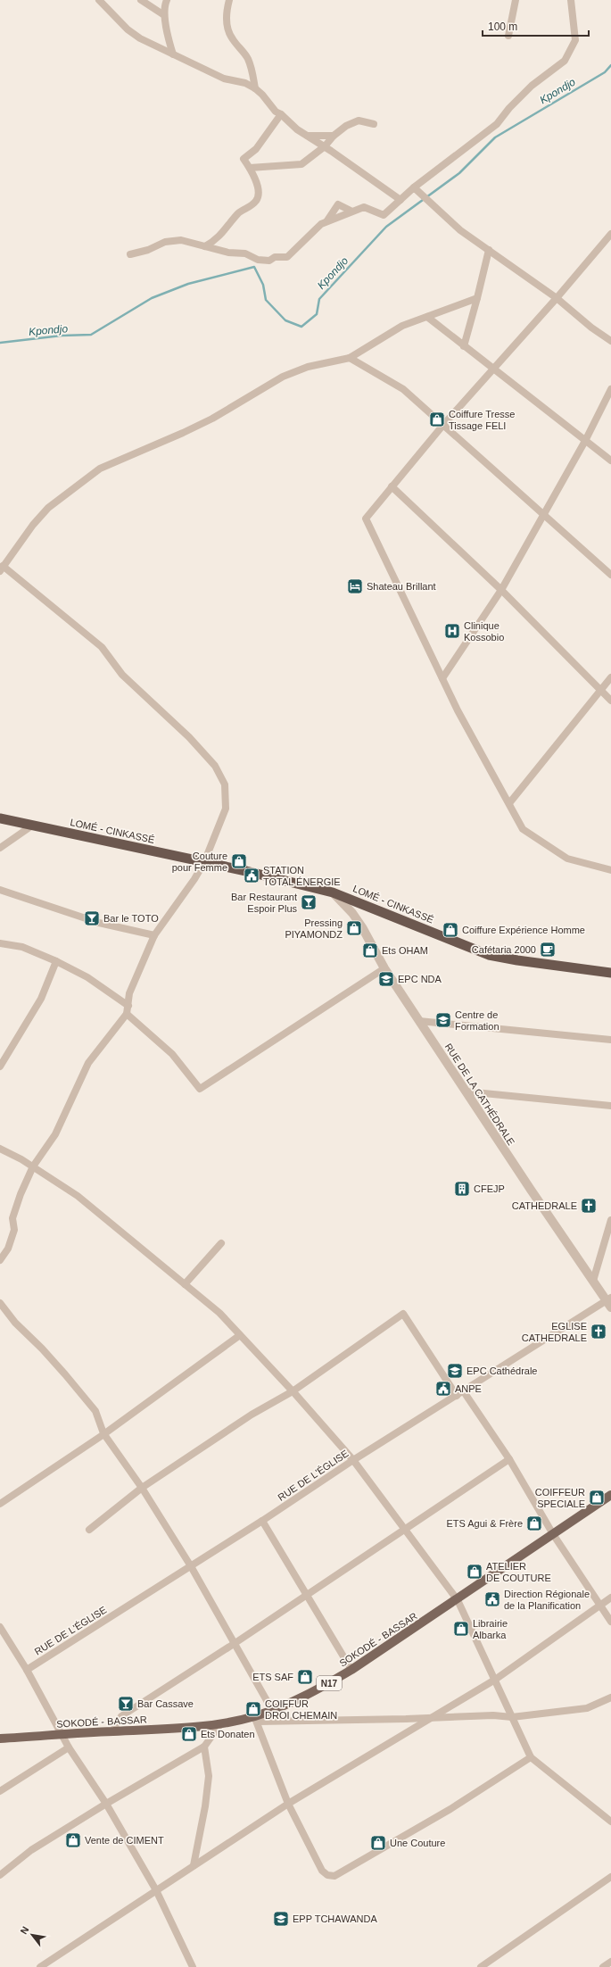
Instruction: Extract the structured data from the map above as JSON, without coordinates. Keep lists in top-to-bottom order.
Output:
{
  "streets": {
    "highway": ["LOMÉ - CINKASSÉ"],
    "main road": ["SOKODÉ - BASSAR", "N17"],
    "street": ["RUE DE LA CATHÉDRALE", "RUE DE L'ÉGLISE"]
  },
  "crossings": [
    ["LOMÉ - CINKASSÉ", "RUE DE LA CATHÉDRALE"],
    ["RUE DE LA CATHÉDRALE", "RUE DE L'ÉGLISE"]
  ],
  "water": ["Kpondjo"],
  "places": {
    "shop": [
      "Coiffure Tresse Tissage FELI",
      "Couture pour Femme",
      "Pressing PIYAMONDZ",
      "Coiffure Expérience Homme",
      "Ets OHAM",
      "COIFFEUR SPECIALE",
      "ETS Agui & Frère",
      "ATELIER DE COUTURE",
      "Librairie Albarka",
      "ETS SAF",
      "COIFFUR DROI CHEMAIN",
      "Ets Donaten",
      "Vente de CIMENT",
      "Une Couture"
    ],
    "hotel": ["Shateau Brillant"],
    "hospital": ["Clinique Kossobio"],
    "public building": ["STATION TOTAL ÉNERGIE", "ANPE", "Direction Régionale de la Planification"],
    "bar": ["Bar Restaurant Espoir Plus", "Bar le TOTO", "Bar Cassave"],
    "cafe": ["Cafétaria 2000"],
    "school or university": [
      "EPC NDA",
      "Centre de Formation",
      "EPC Cathédrale",
      "EPP TCHAWANDA"
    ],
    "building": ["CFEJP"],
    "church": ["CATHEDRALE", "EGLISE CATHEDRALE"]
  },
  "scale_bar": "100 m",
  "north": "top left"
}
